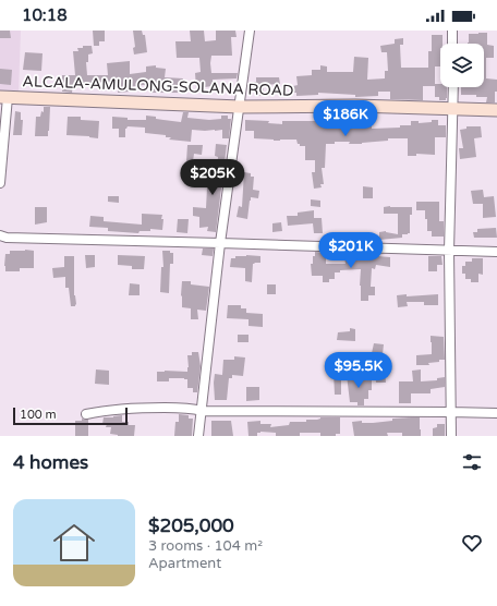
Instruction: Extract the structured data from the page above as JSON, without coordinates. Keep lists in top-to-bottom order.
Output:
{
  "streets": {
    "main road": ["ALCALA-AMULONG-SOLANA ROAD"]
  },
  "scale_bar": "100 m",
  "page": {
    "status": "10:18",
    "price": [
      "$186K",
      "$205K",
      "$201K",
      "$95.5K"
    ],
    "scale": "100 m",
    "heading": "4 homes",
    "list": [
      {
        "name": "$205,000",
        "note": "3 rooms · 104 m² · Apartment"
      }
    ]
  }
}
